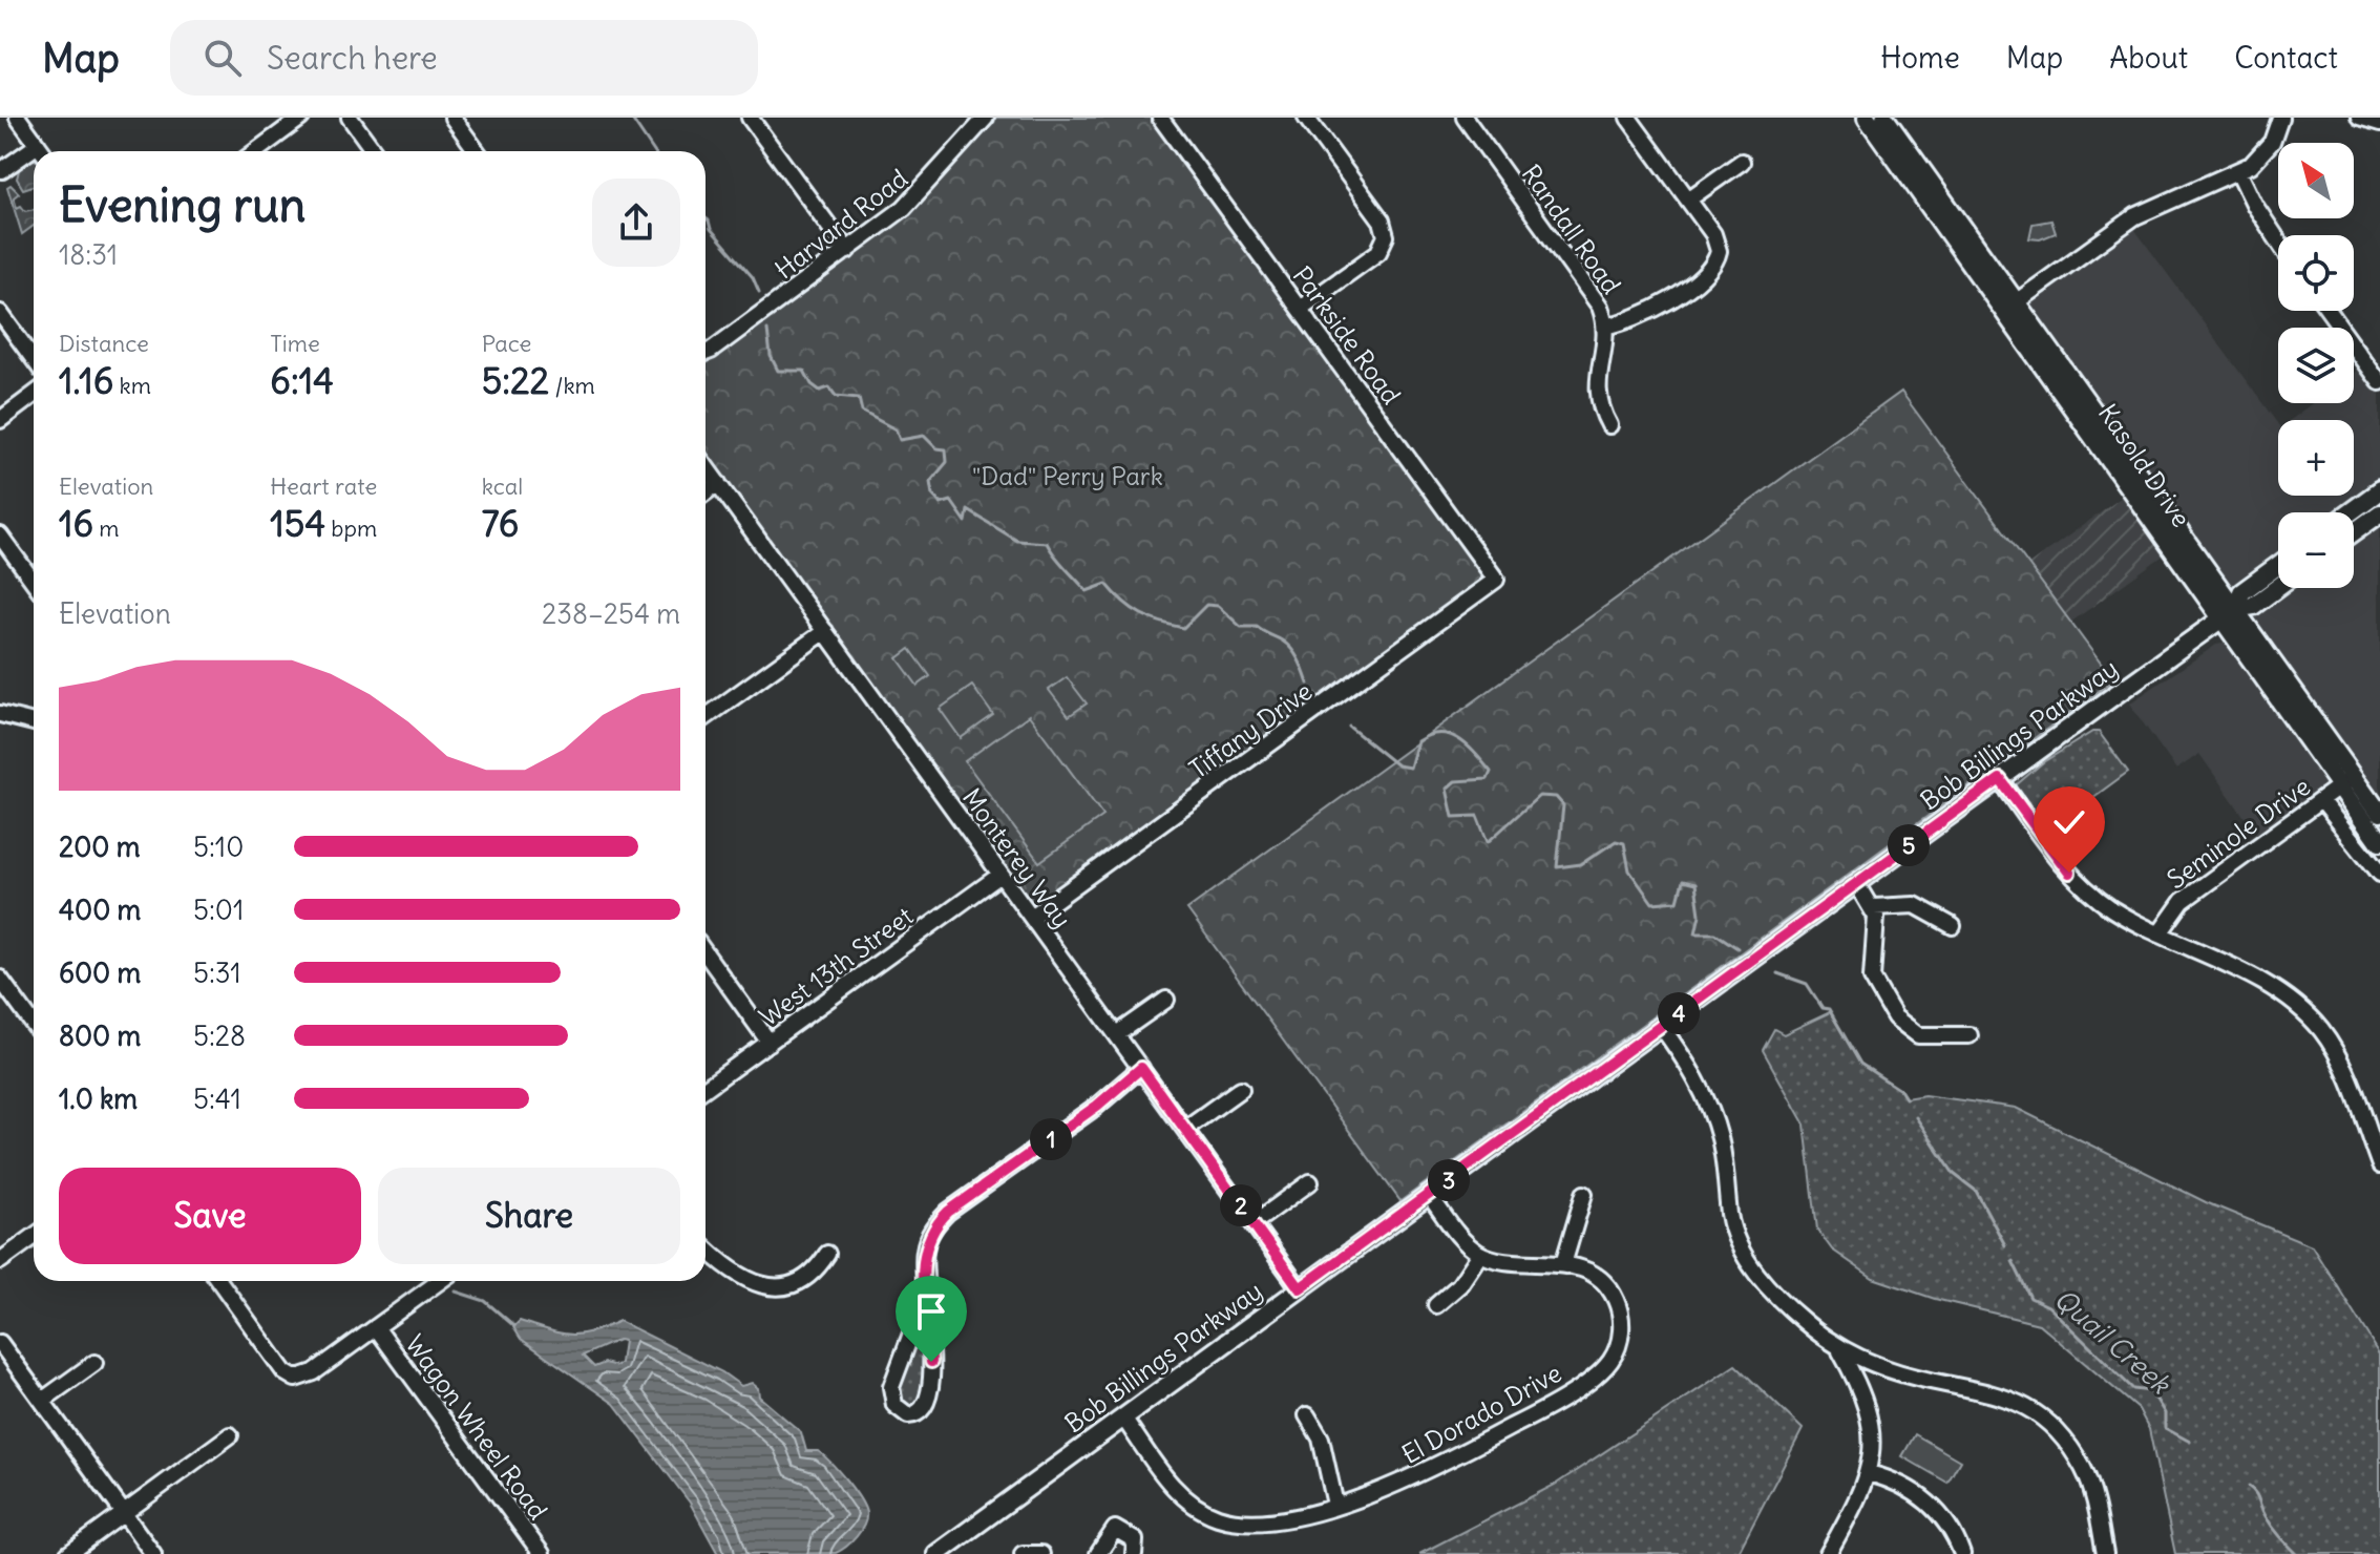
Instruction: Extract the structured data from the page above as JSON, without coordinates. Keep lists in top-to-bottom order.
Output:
{
  "streets": {
    "main road": ["Kasold Drive", "Bob Billings Parkway"],
    "street": [
      "Harvard Road",
      "Randall Road",
      "Parkside Road",
      "Tiffany Drive",
      "Seminole Drive",
      "Monterey Way",
      "West 13th Street",
      "El Dorado Drive",
      "Wagon Wheel Road"
    ]
  },
  "crossings": [
    ["Parkside Road", "Tiffany Drive"],
    ["Kasold Drive", "Bob Billings Parkway"],
    ["Kasold Drive", "Seminole Drive"],
    ["Tiffany Drive", "Monterey Way"],
    ["Bob Billings Parkway", "Monterey Way"],
    ["Bob Billings Parkway", "El Dorado Drive"],
    ["Monterey Way", "West 13th Street"]
  ],
  "water": ["Quail Creek"],
  "parks": ["\"Dad\" Perry Park"],
  "north": "top left",
  "page": {
    "header": "Map",
    "search": "Search here",
    "nav": [
      "Home",
      "Map",
      "About",
      "Contact"
    ],
    "map_buttons": ["+", "−"],
    "heading": ["Evening run", "18:31"],
    "stats": [
      ["Distance", "1.16 km"],
      ["Time", "6:14"],
      ["Pace", "5:22 /km"],
      ["Elevation", "16 m"],
      ["Heart rate", "154 bpm"],
      ["kcal", "76"]
    ],
    "chart": ["Elevation", "238–254 m"],
    "list": [
      {
        "name": "200 m",
        "note": "5:10"
      },
      {
        "name": "400 m",
        "note": "5:01"
      },
      {
        "name": "600 m",
        "note": "5:31"
      },
      {
        "name": "800 m",
        "note": "5:28"
      },
      {
        "name": "1.0 km",
        "note": "5:41"
      }
    ],
    "pins": [
      "5",
      "4",
      "1",
      "3",
      "2"
    ],
    "buttons": ["Save", "Share"]
  }
}
